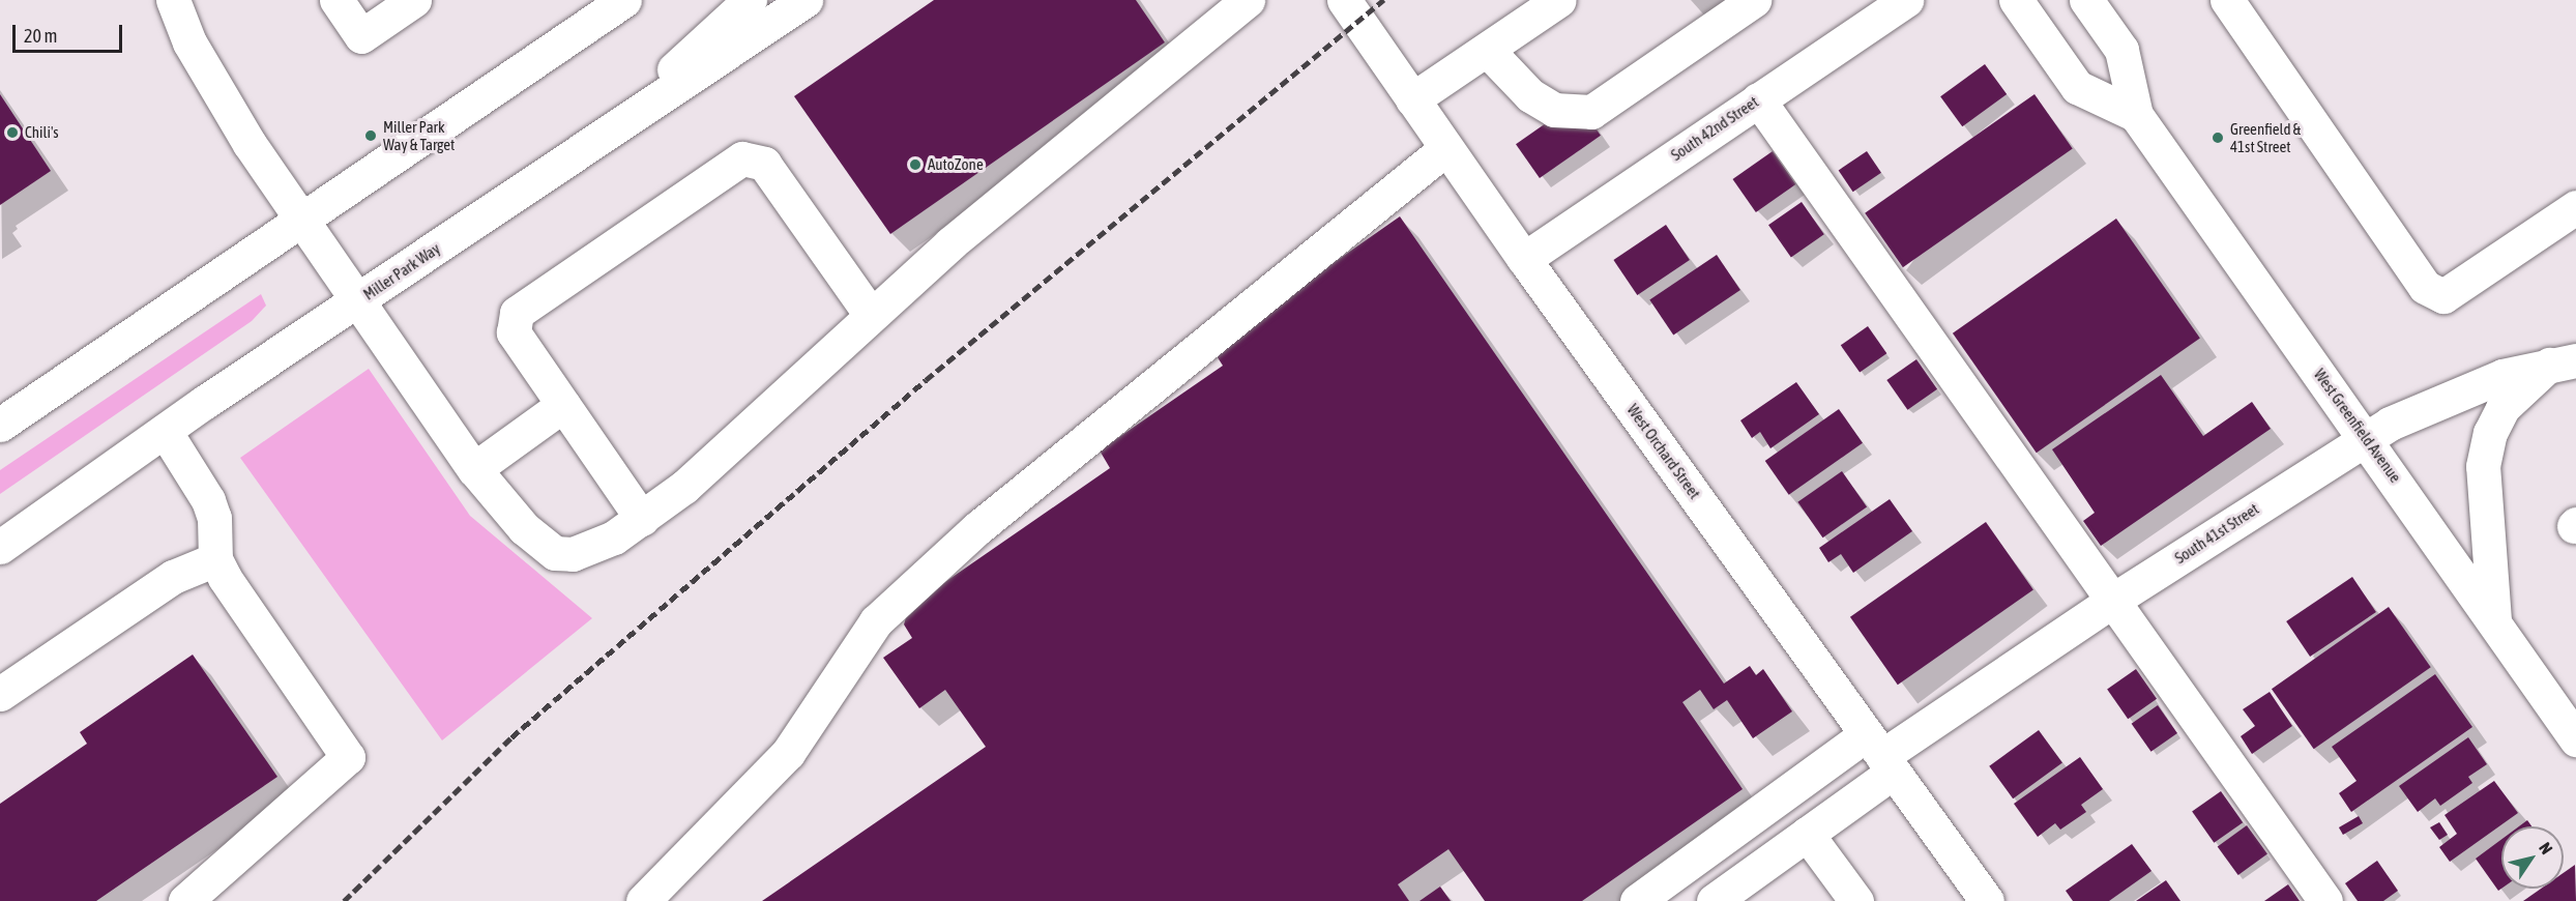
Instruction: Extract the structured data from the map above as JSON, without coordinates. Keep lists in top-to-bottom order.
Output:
{
  "streets": {
    "main road": [
      "South 42nd Street",
      "Miller Park Way",
      "West Greenfield Avenue",
      "West Orchard Street",
      "South 41st Street"
    ]
  },
  "crossings": [
    ["South 42nd Street", "West Orchard Street"],
    ["West Greenfield Avenue", "South 41st Street"],
    ["West Orchard Street", "South 41st Street"]
  ],
  "places": [
    "Chili's",
    "Miller Park Way & Target",
    "Greenfield & 41st Street",
    "AutoZone"
  ],
  "scale_bar": "20 m",
  "north": "top right"
}
